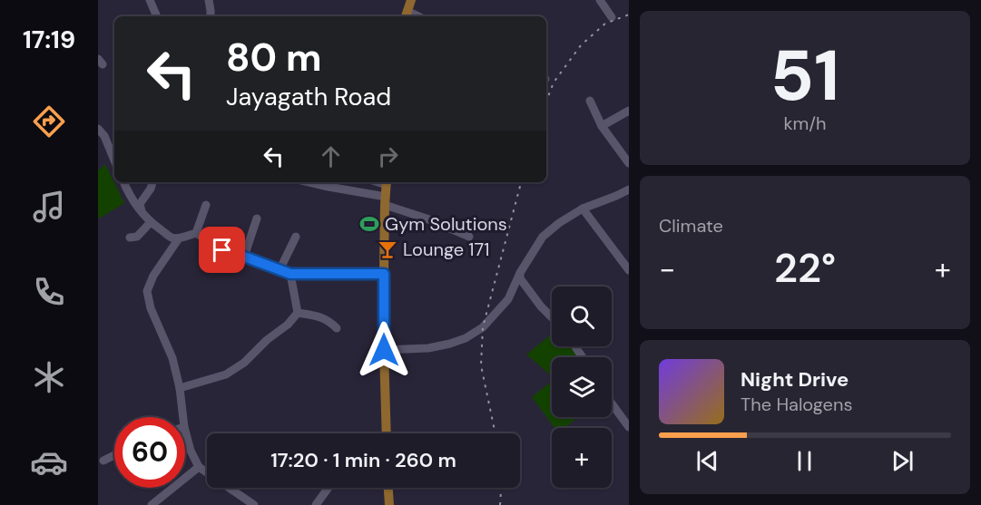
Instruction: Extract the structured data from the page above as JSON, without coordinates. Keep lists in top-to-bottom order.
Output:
{
  "places": {
    "sports": ["Gym Solutions"],
    "bar": ["Lounge 171"]
  },
  "page": {
    "tabs": "17:19",
    "tile": [
      ["51", "km/h"],
      "Climate"
    ],
    "turn": ["80 m", "Jayagath Road"],
    "heat": ["−", "22°", "+"],
    "map_buttons": "+",
    "song": ["Night Drive", "The Halogens"],
    "limit": "60",
    "trip": "17:20 · 1 min · 260 m"
  }
}
